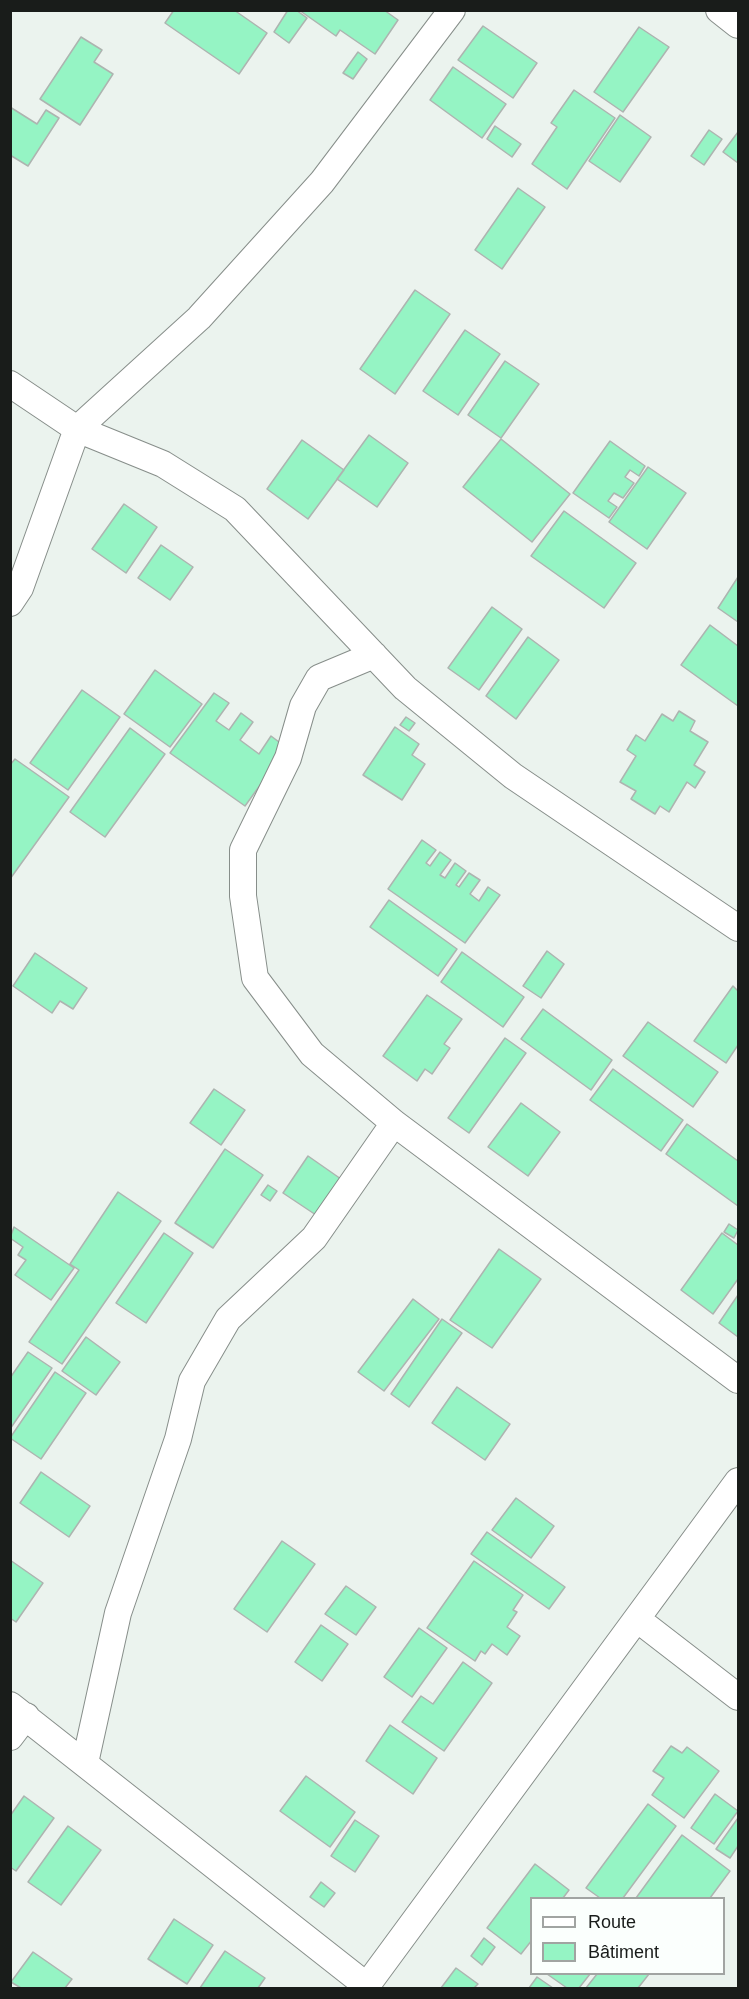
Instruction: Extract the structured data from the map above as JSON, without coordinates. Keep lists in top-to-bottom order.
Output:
{
  "legend": ["Route", "Bâtiment"]
}
